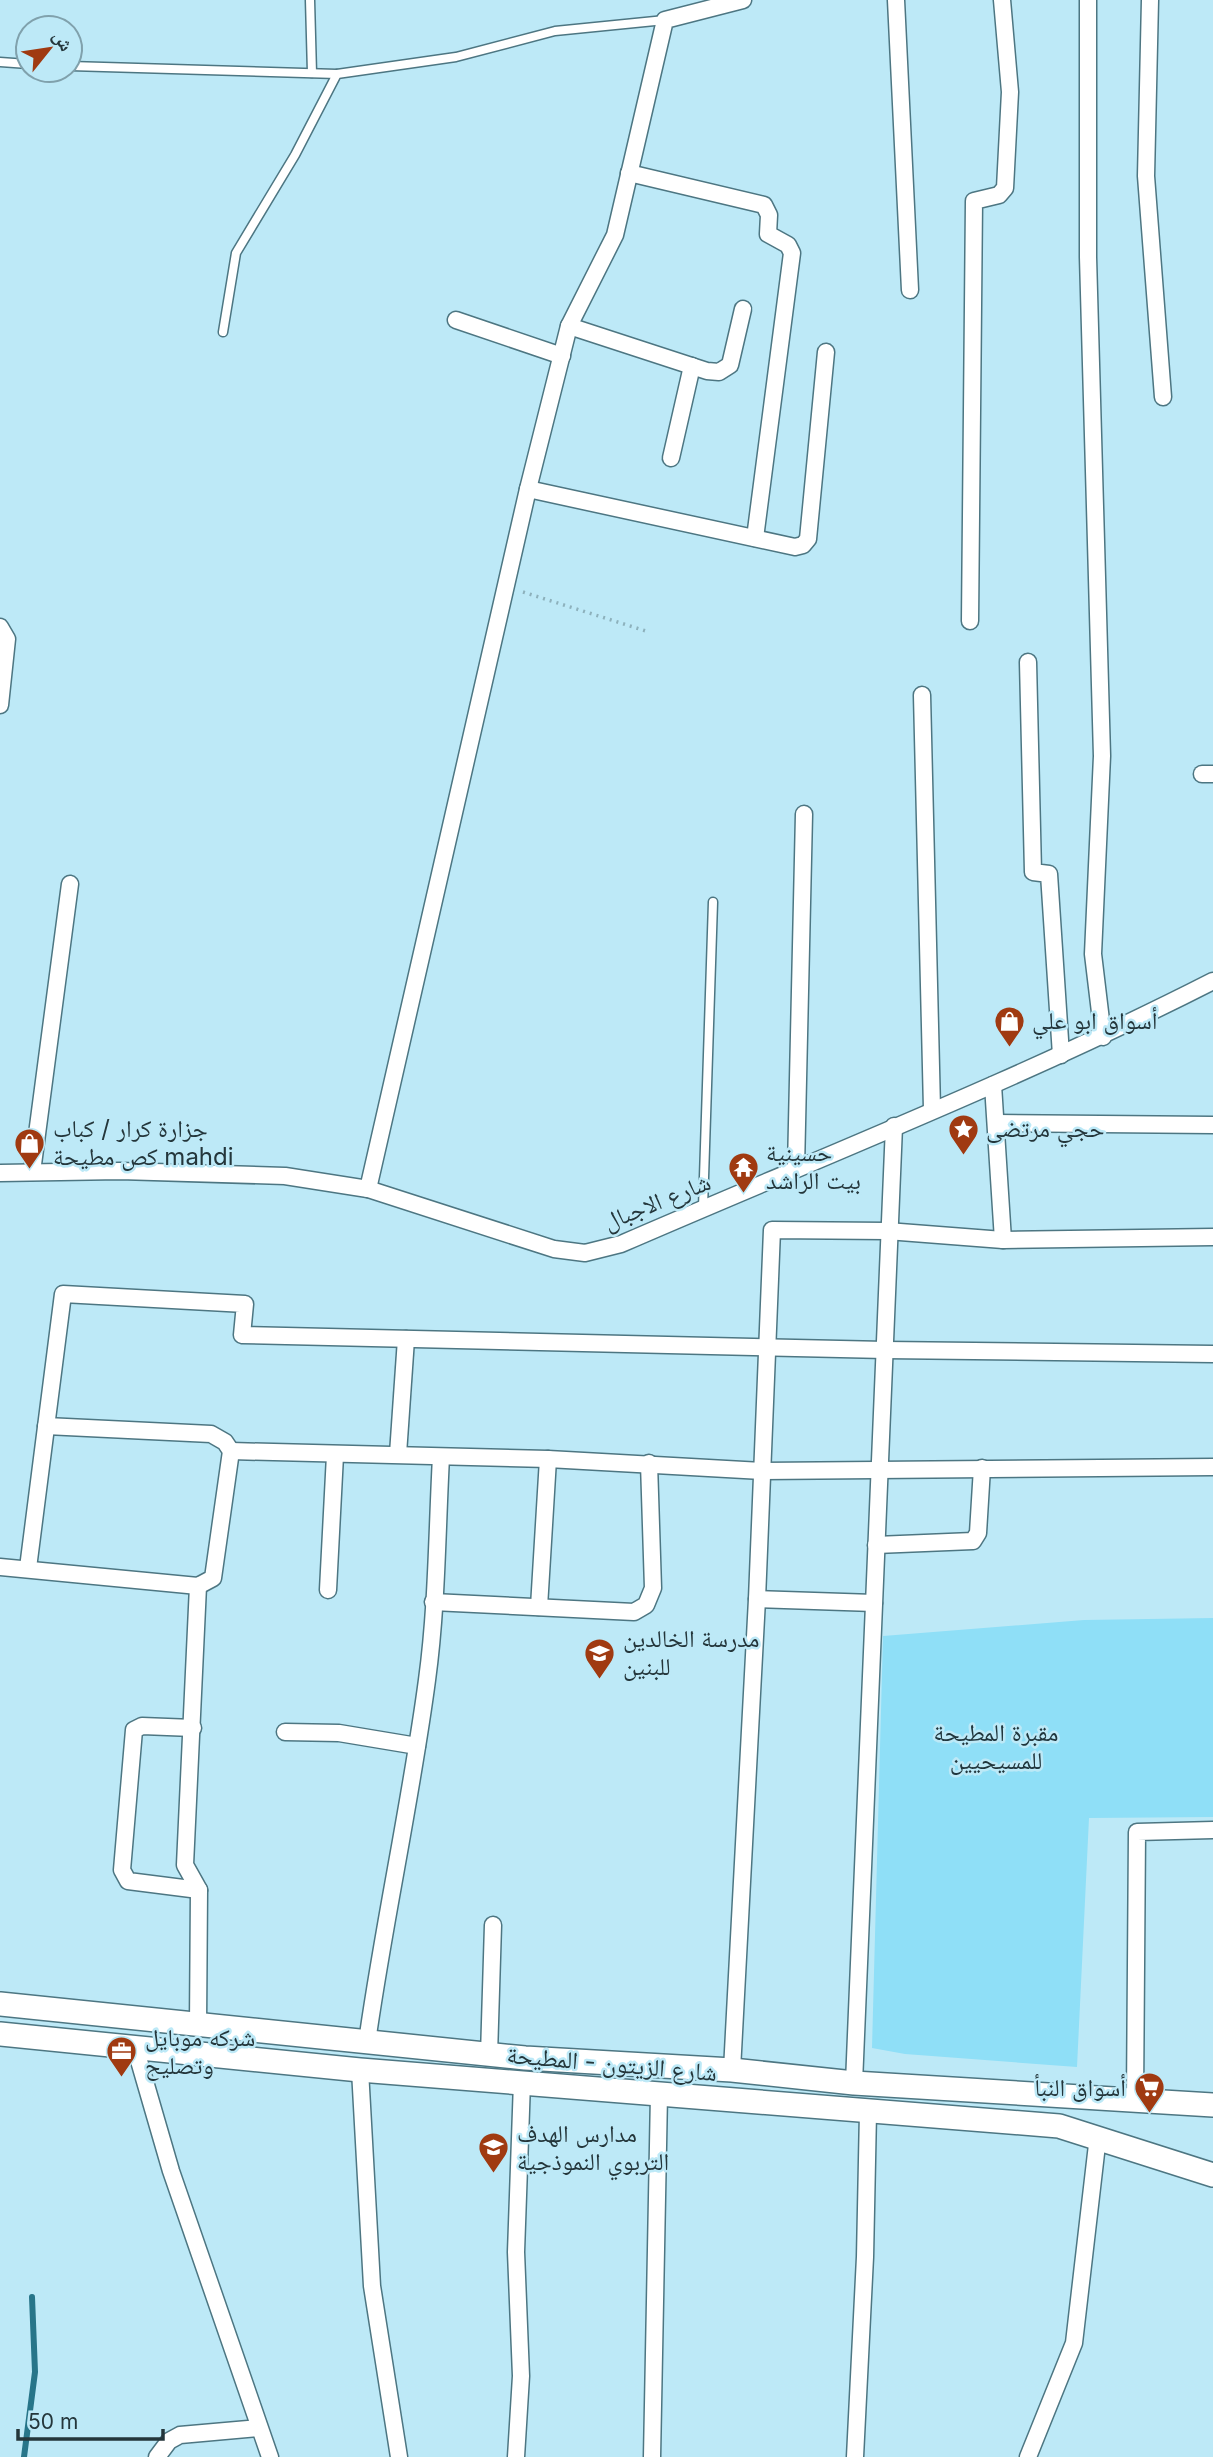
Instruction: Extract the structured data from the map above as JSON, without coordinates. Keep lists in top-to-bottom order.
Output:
{
  "streets": {
    "main road": ["شارع الزيتون - المطيحة"],
    "street": ["شارع الاجبال"]
  },
  "parks": ["مقبرة المطيحة للمسيحيين"],
  "places": {
    "shop": ["أسواق ابو علي", "جزارة كرار / كباب كص مطيحة mahdi"],
    "place": ["حجي مرتضى"],
    "temple": ["حسينية بيت الراشد"],
    "school or university": ["مدرسة الخالدين للبنين", "مدارس الهدف التربوي النموذجية"],
    "office": ["شركه موبايل وتصليح"],
    "supermarket": ["أسواق النبأ"]
  },
  "scale_bar": "50 m",
  "north": "top right"
}
